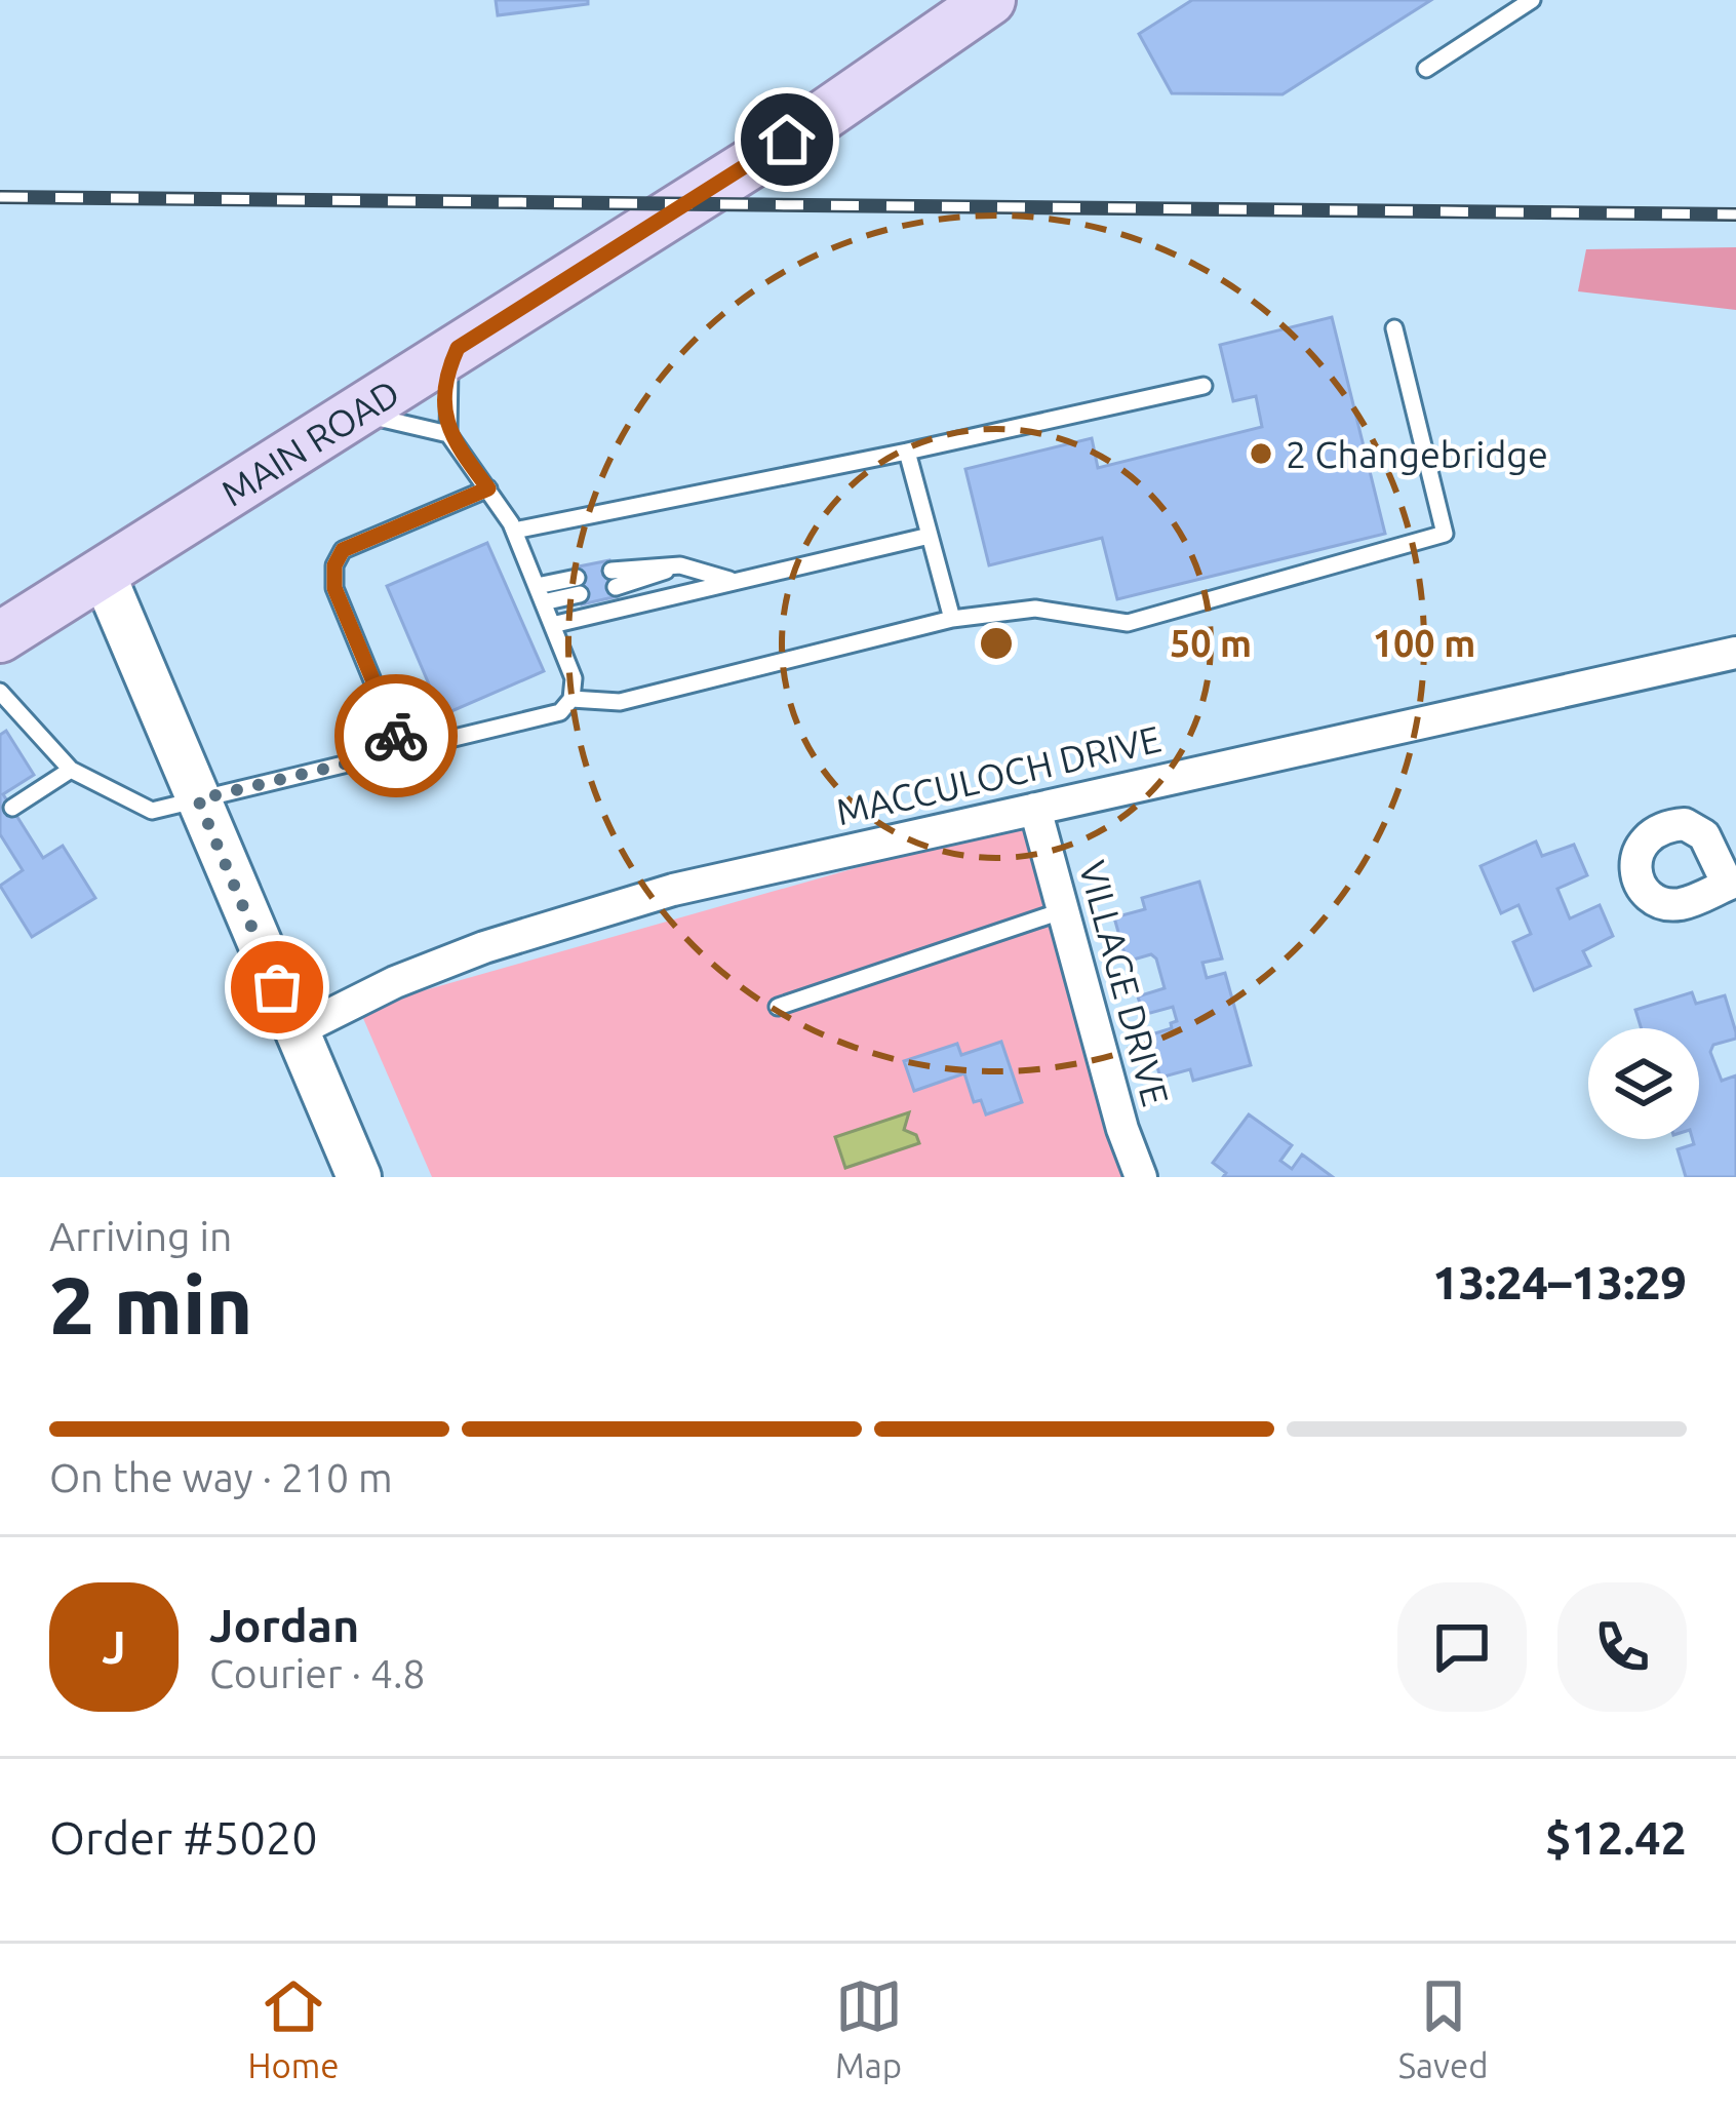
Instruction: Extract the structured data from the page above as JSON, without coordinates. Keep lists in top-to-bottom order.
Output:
{
  "streets": {
    "main road": ["MAIN ROAD"],
    "street": ["MACCULOCH DRIVE", "VILLAGE DRIVE"]
  },
  "crossings": [
    ["MACCULOCH DRIVE", "VILLAGE DRIVE"]
  ],
  "places": ["2 Changebridge"],
  "page": {
    "heading": ["2 min", "Arriving in", "13:24–13:29"],
    "panel": [
      "Jordan",
      "Courier · 4.8",
      "Order #5020",
      "$12.42"
    ],
    "bar": "On the way · 210 m",
    "round": "J",
    "tabs": ["Home", "Map", "Saved"]
  },
  "rings": ["50 m", "100 m"]
}
